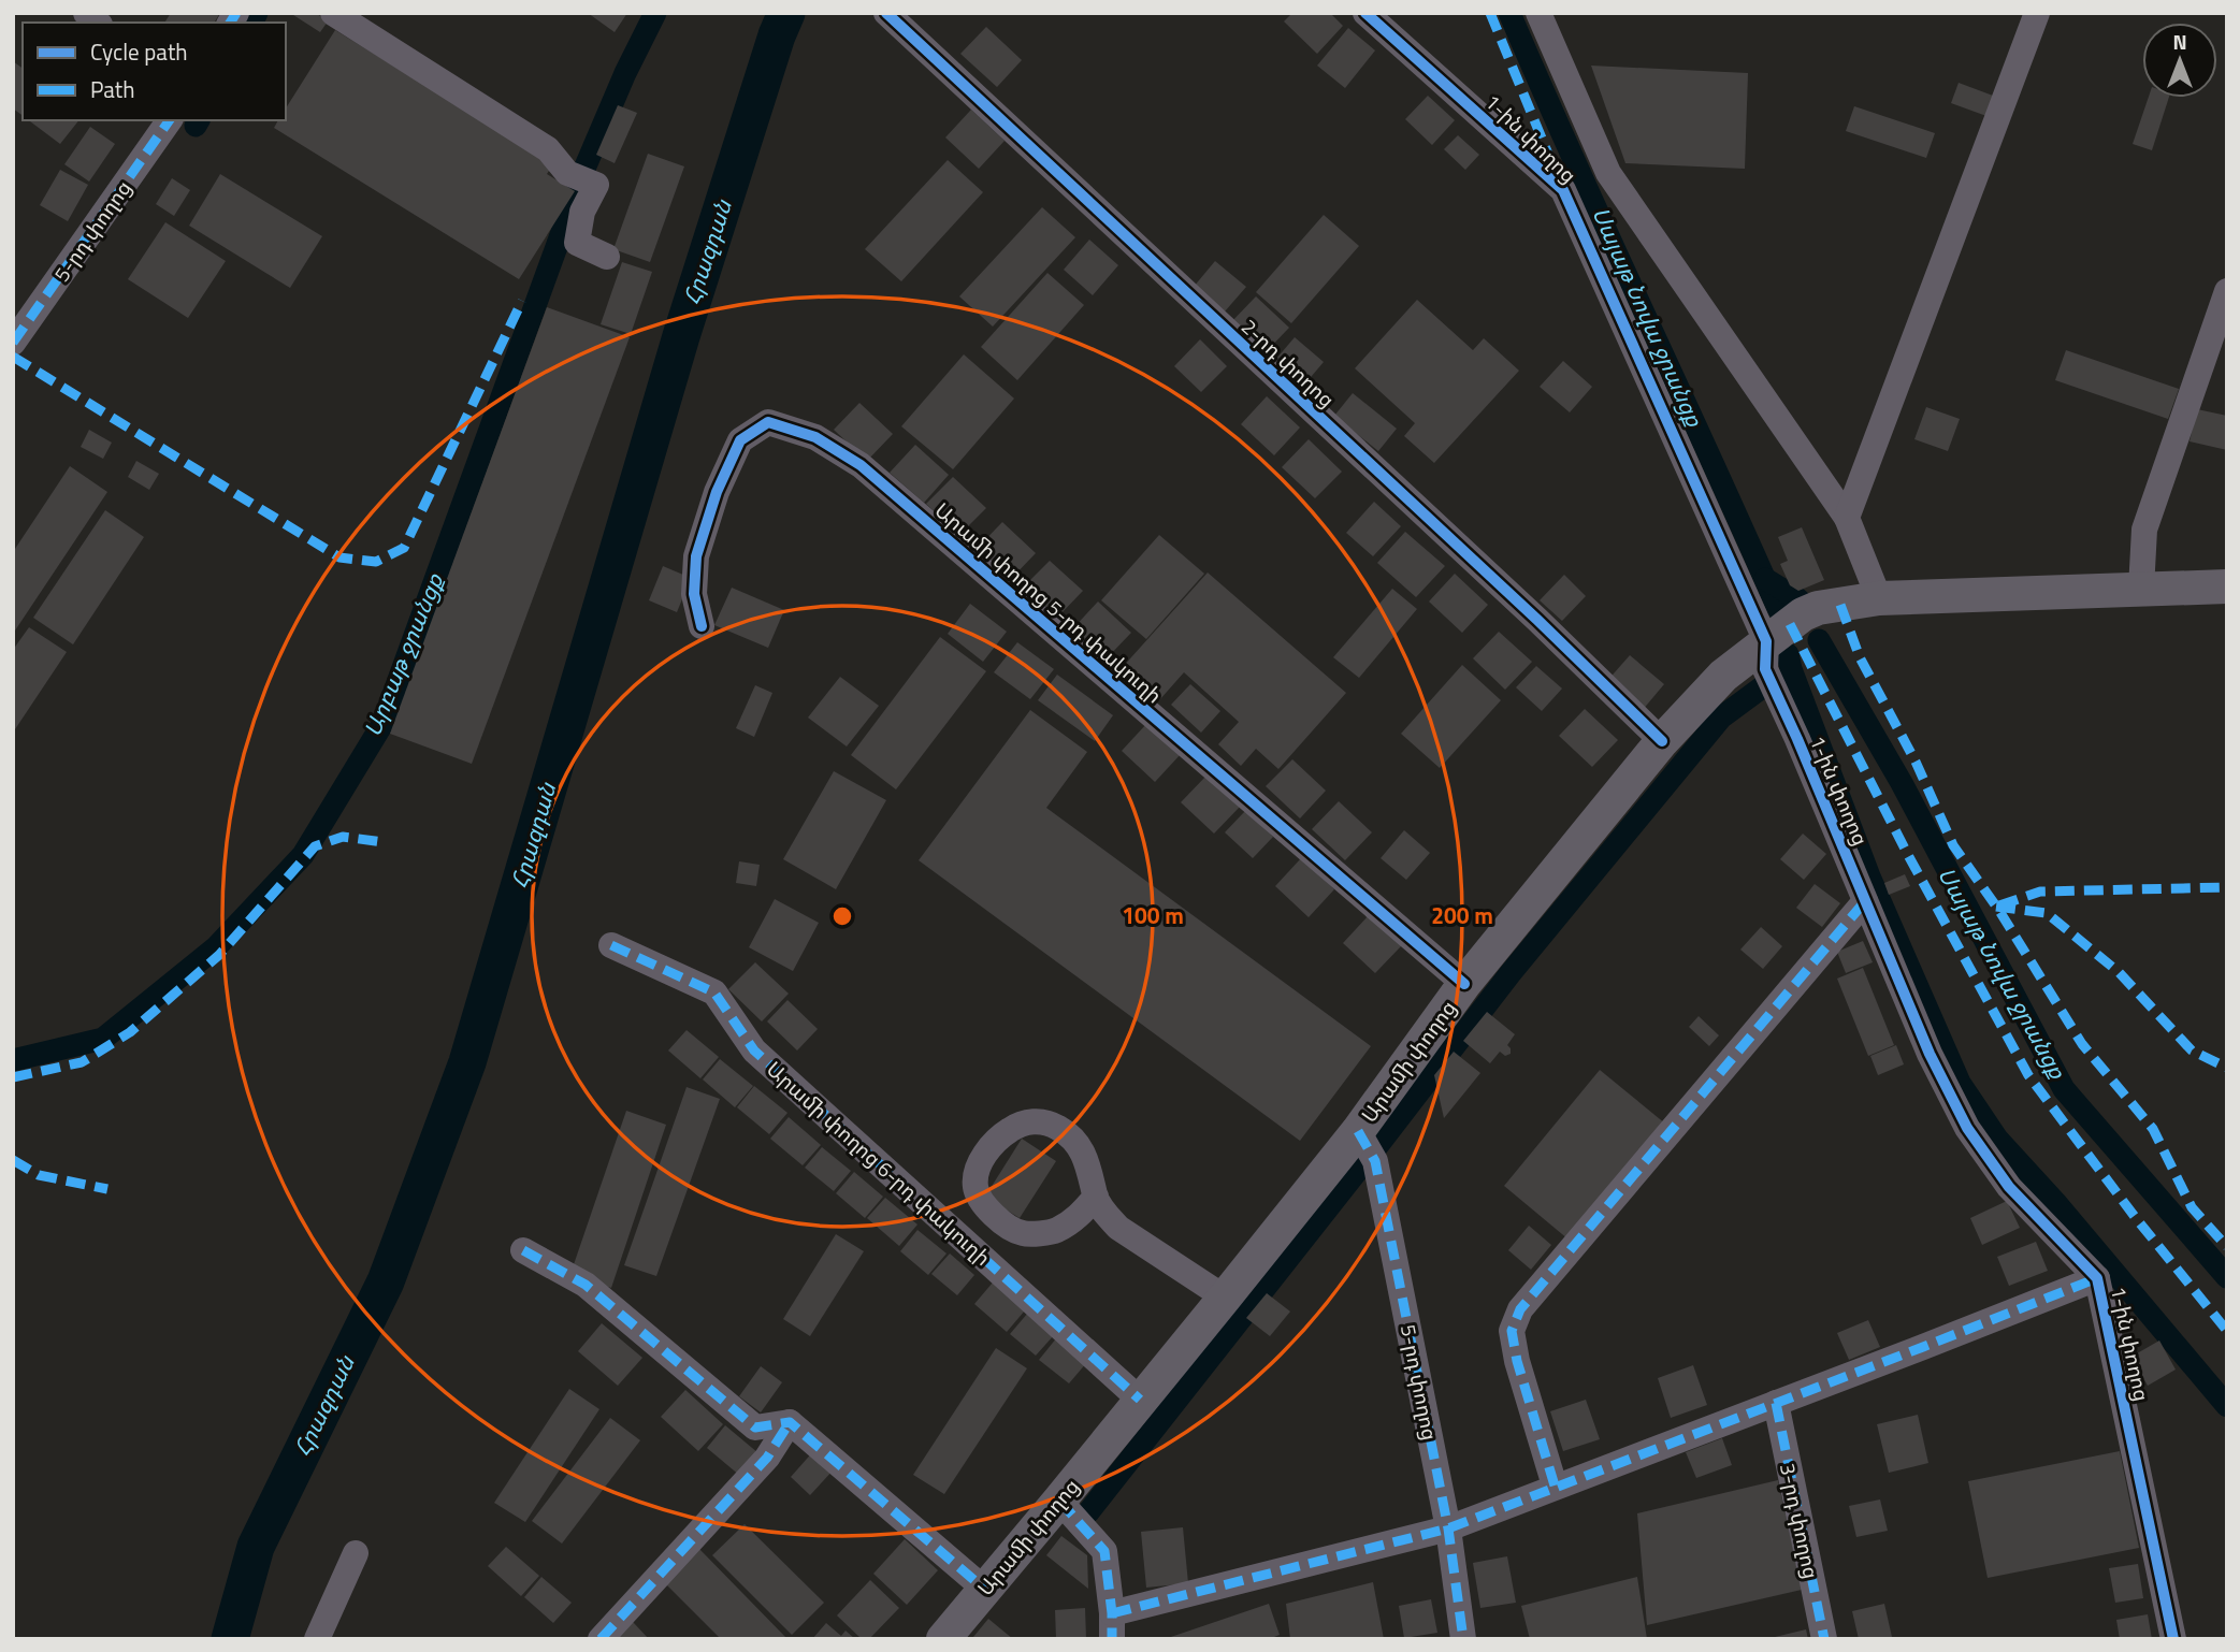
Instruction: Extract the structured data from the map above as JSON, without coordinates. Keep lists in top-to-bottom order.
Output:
{
  "streets": {
    "main road": ["Արամի փողոց"],
    "street": [
      "1-ին փողոց",
      "5-րդ փողոց",
      "2-րդ փողոց",
      "Արամի փողոց 5-րդ փակուղի",
      "Արամի փողոց 6-րդ փակուղի",
      "3-րդ փողոց"
    ]
  },
  "crossings": [
    ["1-ին փողոց", "Արամի փողոց"],
    ["5-րդ փողոց", "Արամի փողոց"],
    ["2-րդ փողոց", "Արամի փողոց"],
    ["Արամի փողոց 5-րդ փակուղի", "Արամի փողոց"],
    ["Արամի փողոց", "Արամի փողոց 6-րդ փակուղի"]
  ],
  "water": ["Հրազդան", "Սայաթ Նովա ջրանցք", "Արբաթ ջրանցք"],
  "legend": ["Cycle path", "Path"],
  "north": "top",
  "rings": ["100 m", "200 m"]
}
